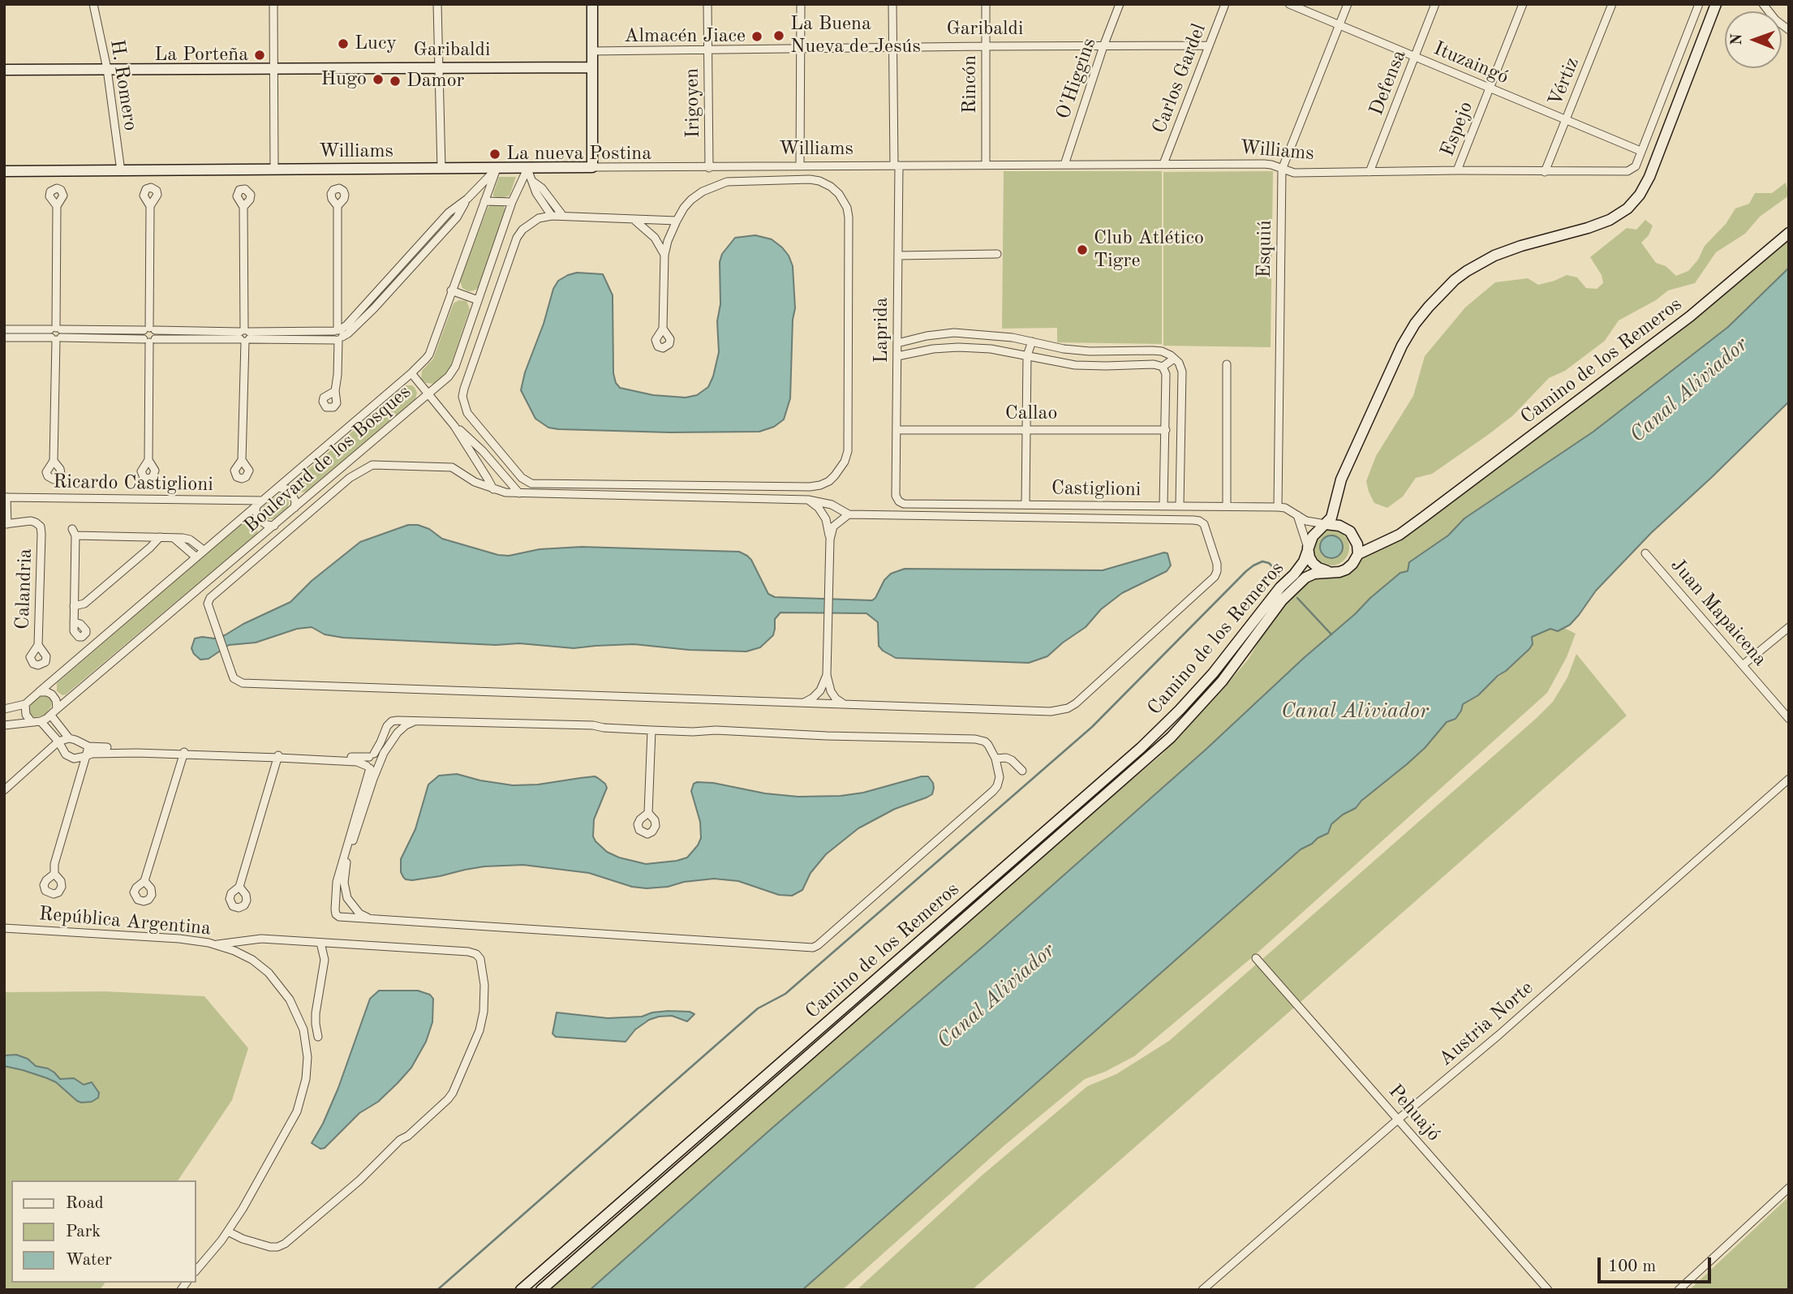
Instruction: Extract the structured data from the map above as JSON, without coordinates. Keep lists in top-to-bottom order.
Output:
{
  "streets": {
    "main road": ["Garibaldi", "Williams", "Camino de los Remeros"],
    "street": [
      "Ituzaingó",
      "O'Higgins",
      "Carlos Gardel",
      "Vértiz",
      "Defensa",
      "Rincón",
      "H. Romero",
      "Irigoyen",
      "Espejo",
      "Esquiú",
      "Laprida",
      "Callao",
      "Boulevard de los Bosques",
      "Ricardo Castiglioni",
      "Castiglioni",
      "Calandria",
      "Juan Mapaicena",
      "República Argentina",
      "Austria Norte",
      "Pehuajó"
    ]
  },
  "crossings": [
    ["Garibaldi", "O'Higgins"],
    ["Garibaldi", "Carlos Gardel"],
    ["Garibaldi", "Rincón"],
    ["Garibaldi", "H. Romero"],
    ["Garibaldi", "Irigoyen"],
    ["Garibaldi", "Laprida"],
    ["Ituzaingó", "Vértiz"],
    ["Ituzaingó", "Defensa"],
    ["Ituzaingó", "Espejo"],
    ["Ituzaingó", "Williams"],
    ["Ituzaingó", "Esquiú"],
    ["O'Higgins", "Williams"],
    ["Carlos Gardel", "Williams"],
    ["Vértiz", "Williams"],
    ["Defensa", "Williams"],
    ["Rincón", "Williams"],
    ["H. Romero", "Williams"],
    ["Irigoyen", "Williams"],
    ["Espejo", "Williams"],
    ["Williams", "Esquiú"],
    ["Williams", "Laprida"],
    ["Williams", "Boulevard de los Bosques"],
    ["Esquiú", "Castiglioni"],
    ["Laprida", "Callao"],
    ["Laprida", "Castiglioni"],
    ["Camino de los Remeros", "Castiglioni"],
    ["Boulevard de los Bosques", "Ricardo Castiglioni"],
    ["Austria Norte", "Pehuajó"]
  ],
  "water": ["Canal Aliviador"],
  "places": [
    "La Buena Nueva de Jesús",
    "Almacén Jiace",
    "Lucy",
    "La Porteña",
    "Hugo",
    "Damor",
    "La nueva Postina",
    "Club Atlético Tigre"
  ],
  "legend": ["Road", "Park", "Water"],
  "scale_bar": "100 m",
  "north": "left"
}
